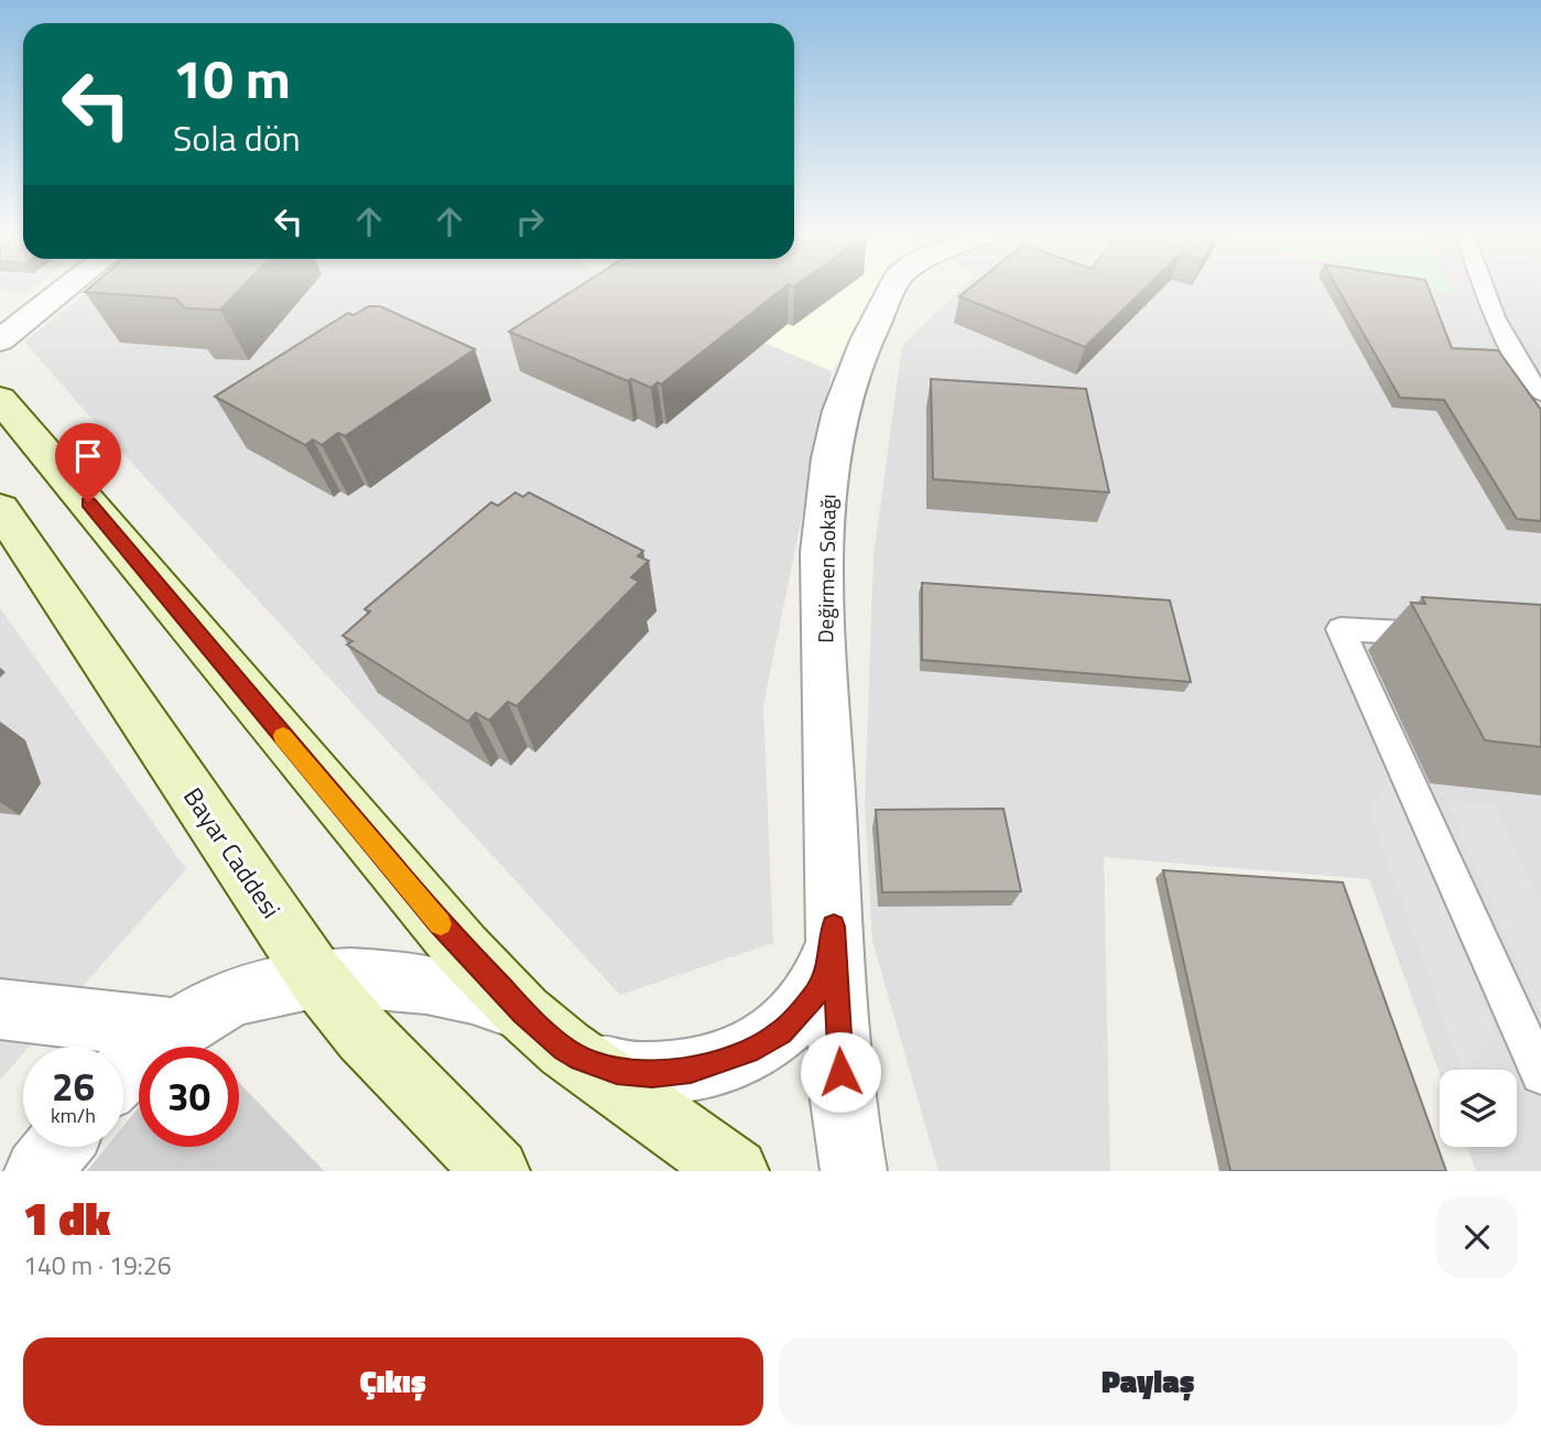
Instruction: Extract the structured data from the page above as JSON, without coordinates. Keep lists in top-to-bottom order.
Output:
{
  "streets": {
    "main road": ["Bayar Caddesi"],
    "street": ["Değirmen Sokağı"]
  },
  "page": {
    "turn": ["10 m", "Sola dön"],
    "speed": "26 km/h",
    "limit": "30",
    "heading": ["1 dk", "140 m · 19:26"],
    "buttons": ["Çıkış", "Paylaş"]
  }
}
